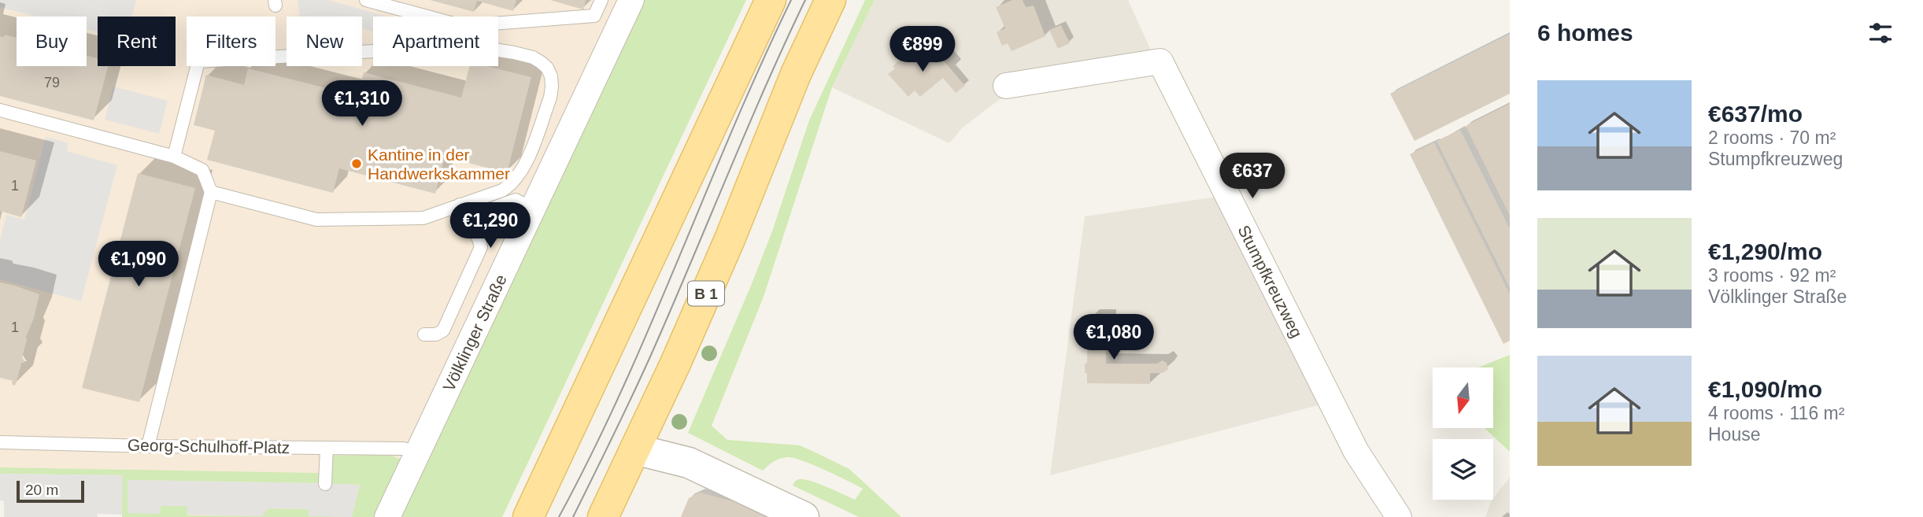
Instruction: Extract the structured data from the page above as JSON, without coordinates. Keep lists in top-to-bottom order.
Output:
{
  "streets": {
    "main road": ["B 1"],
    "street": ["Stumpfkreuzweg", "Völklinger Straße"],
    "lane": ["Georg-Schulhoff-Platz"]
  },
  "crossings": [
    ["Völklinger Straße", "Georg-Schulhoff-Platz"]
  ],
  "places": ["Kantine in der Handwerkskammer"],
  "house_numbers": ["79", "1", "1"],
  "scale_bar": "20 m",
  "north": "bottom",
  "page": {
    "heading": "6 homes",
    "chip": [
      "Buy",
      "Rent",
      "Filters",
      "New",
      "Apartment"
    ],
    "price": [
      "€899",
      "€1,310",
      "€637",
      "€1,290",
      "€1,090",
      "€1,080"
    ],
    "list": [
      {
        "name": "€637/mo",
        "note": "2 rooms · 70 m² · Stumpfkreuzweg"
      },
      {
        "name": "€1,290/mo",
        "note": "3 rooms · 92 m² · Völklinger Straße"
      },
      {
        "name": "€1,090/mo",
        "note": "4 rooms · 116 m² · House"
      }
    ],
    "scale": "20 m"
  }
}
